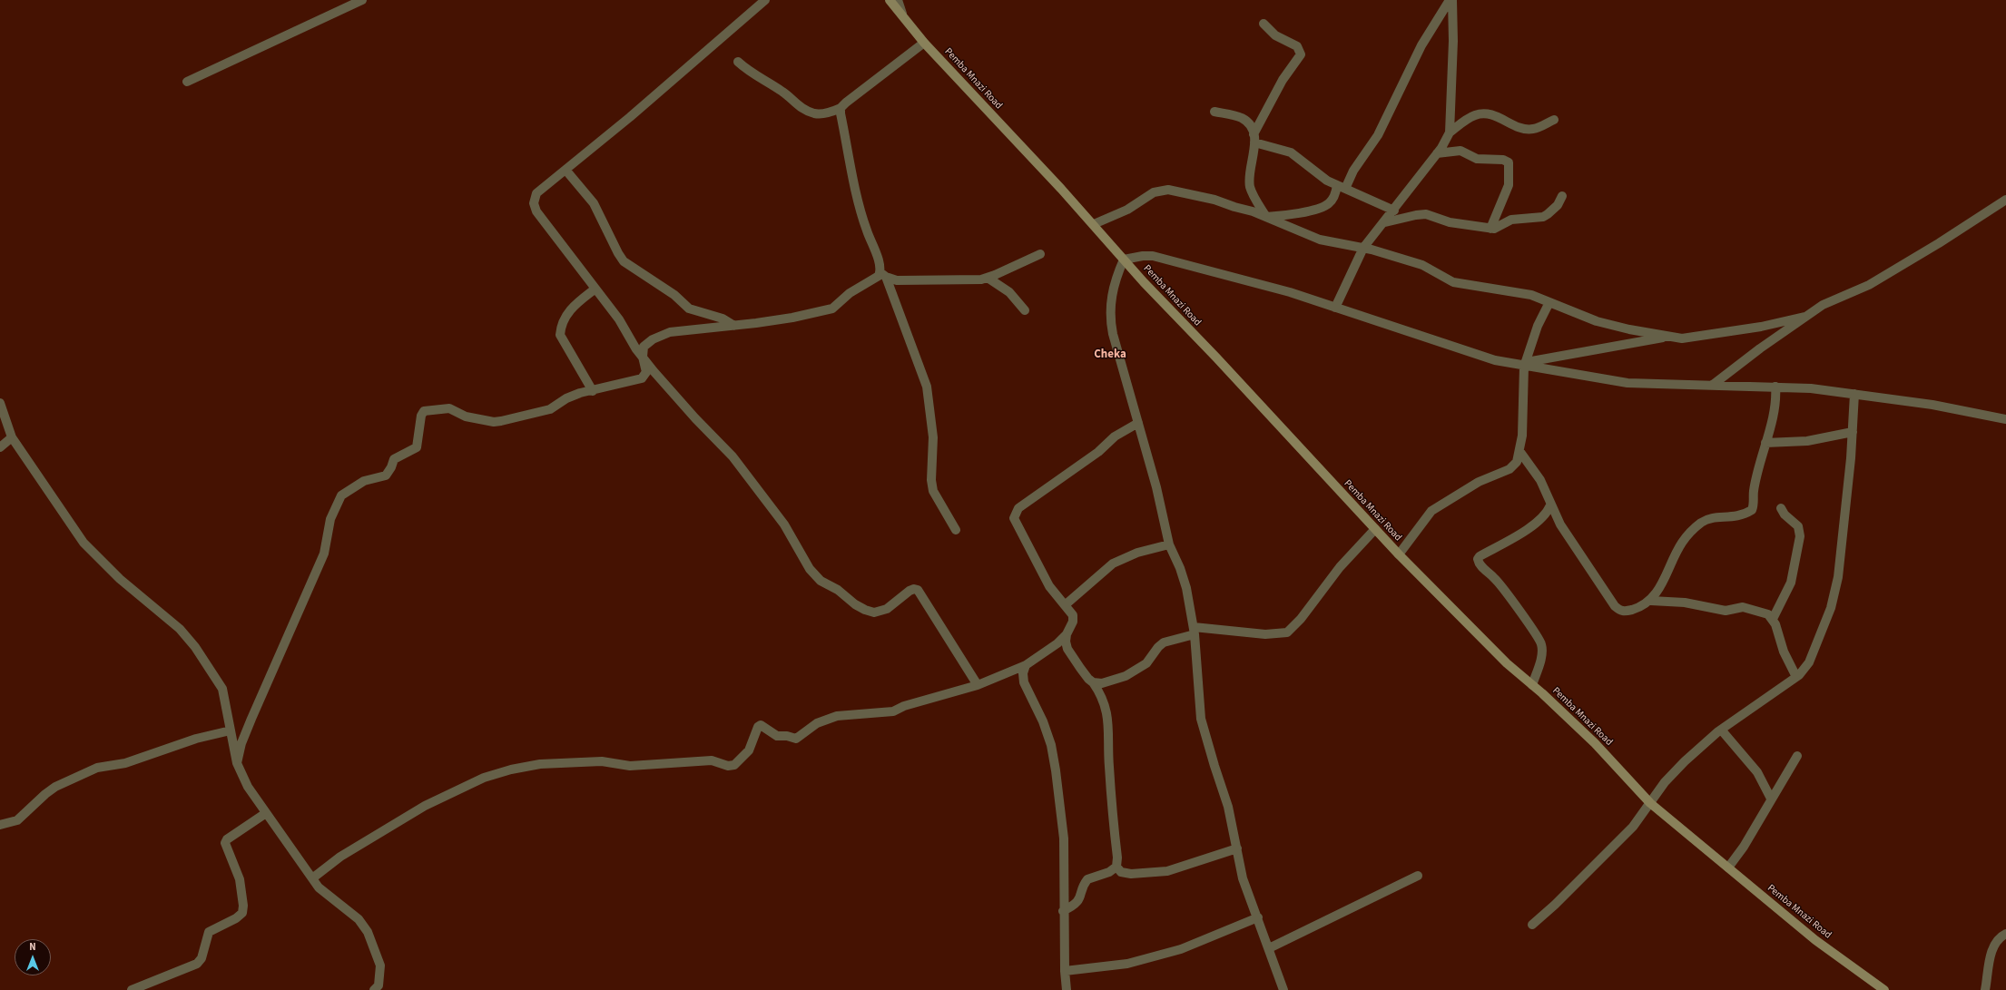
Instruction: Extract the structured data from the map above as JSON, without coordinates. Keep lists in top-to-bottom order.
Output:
{
  "streets": {
    "main road": ["Pemba Mnazi Road"]
  },
  "districts": ["Cheka"],
  "north": "top"
}
